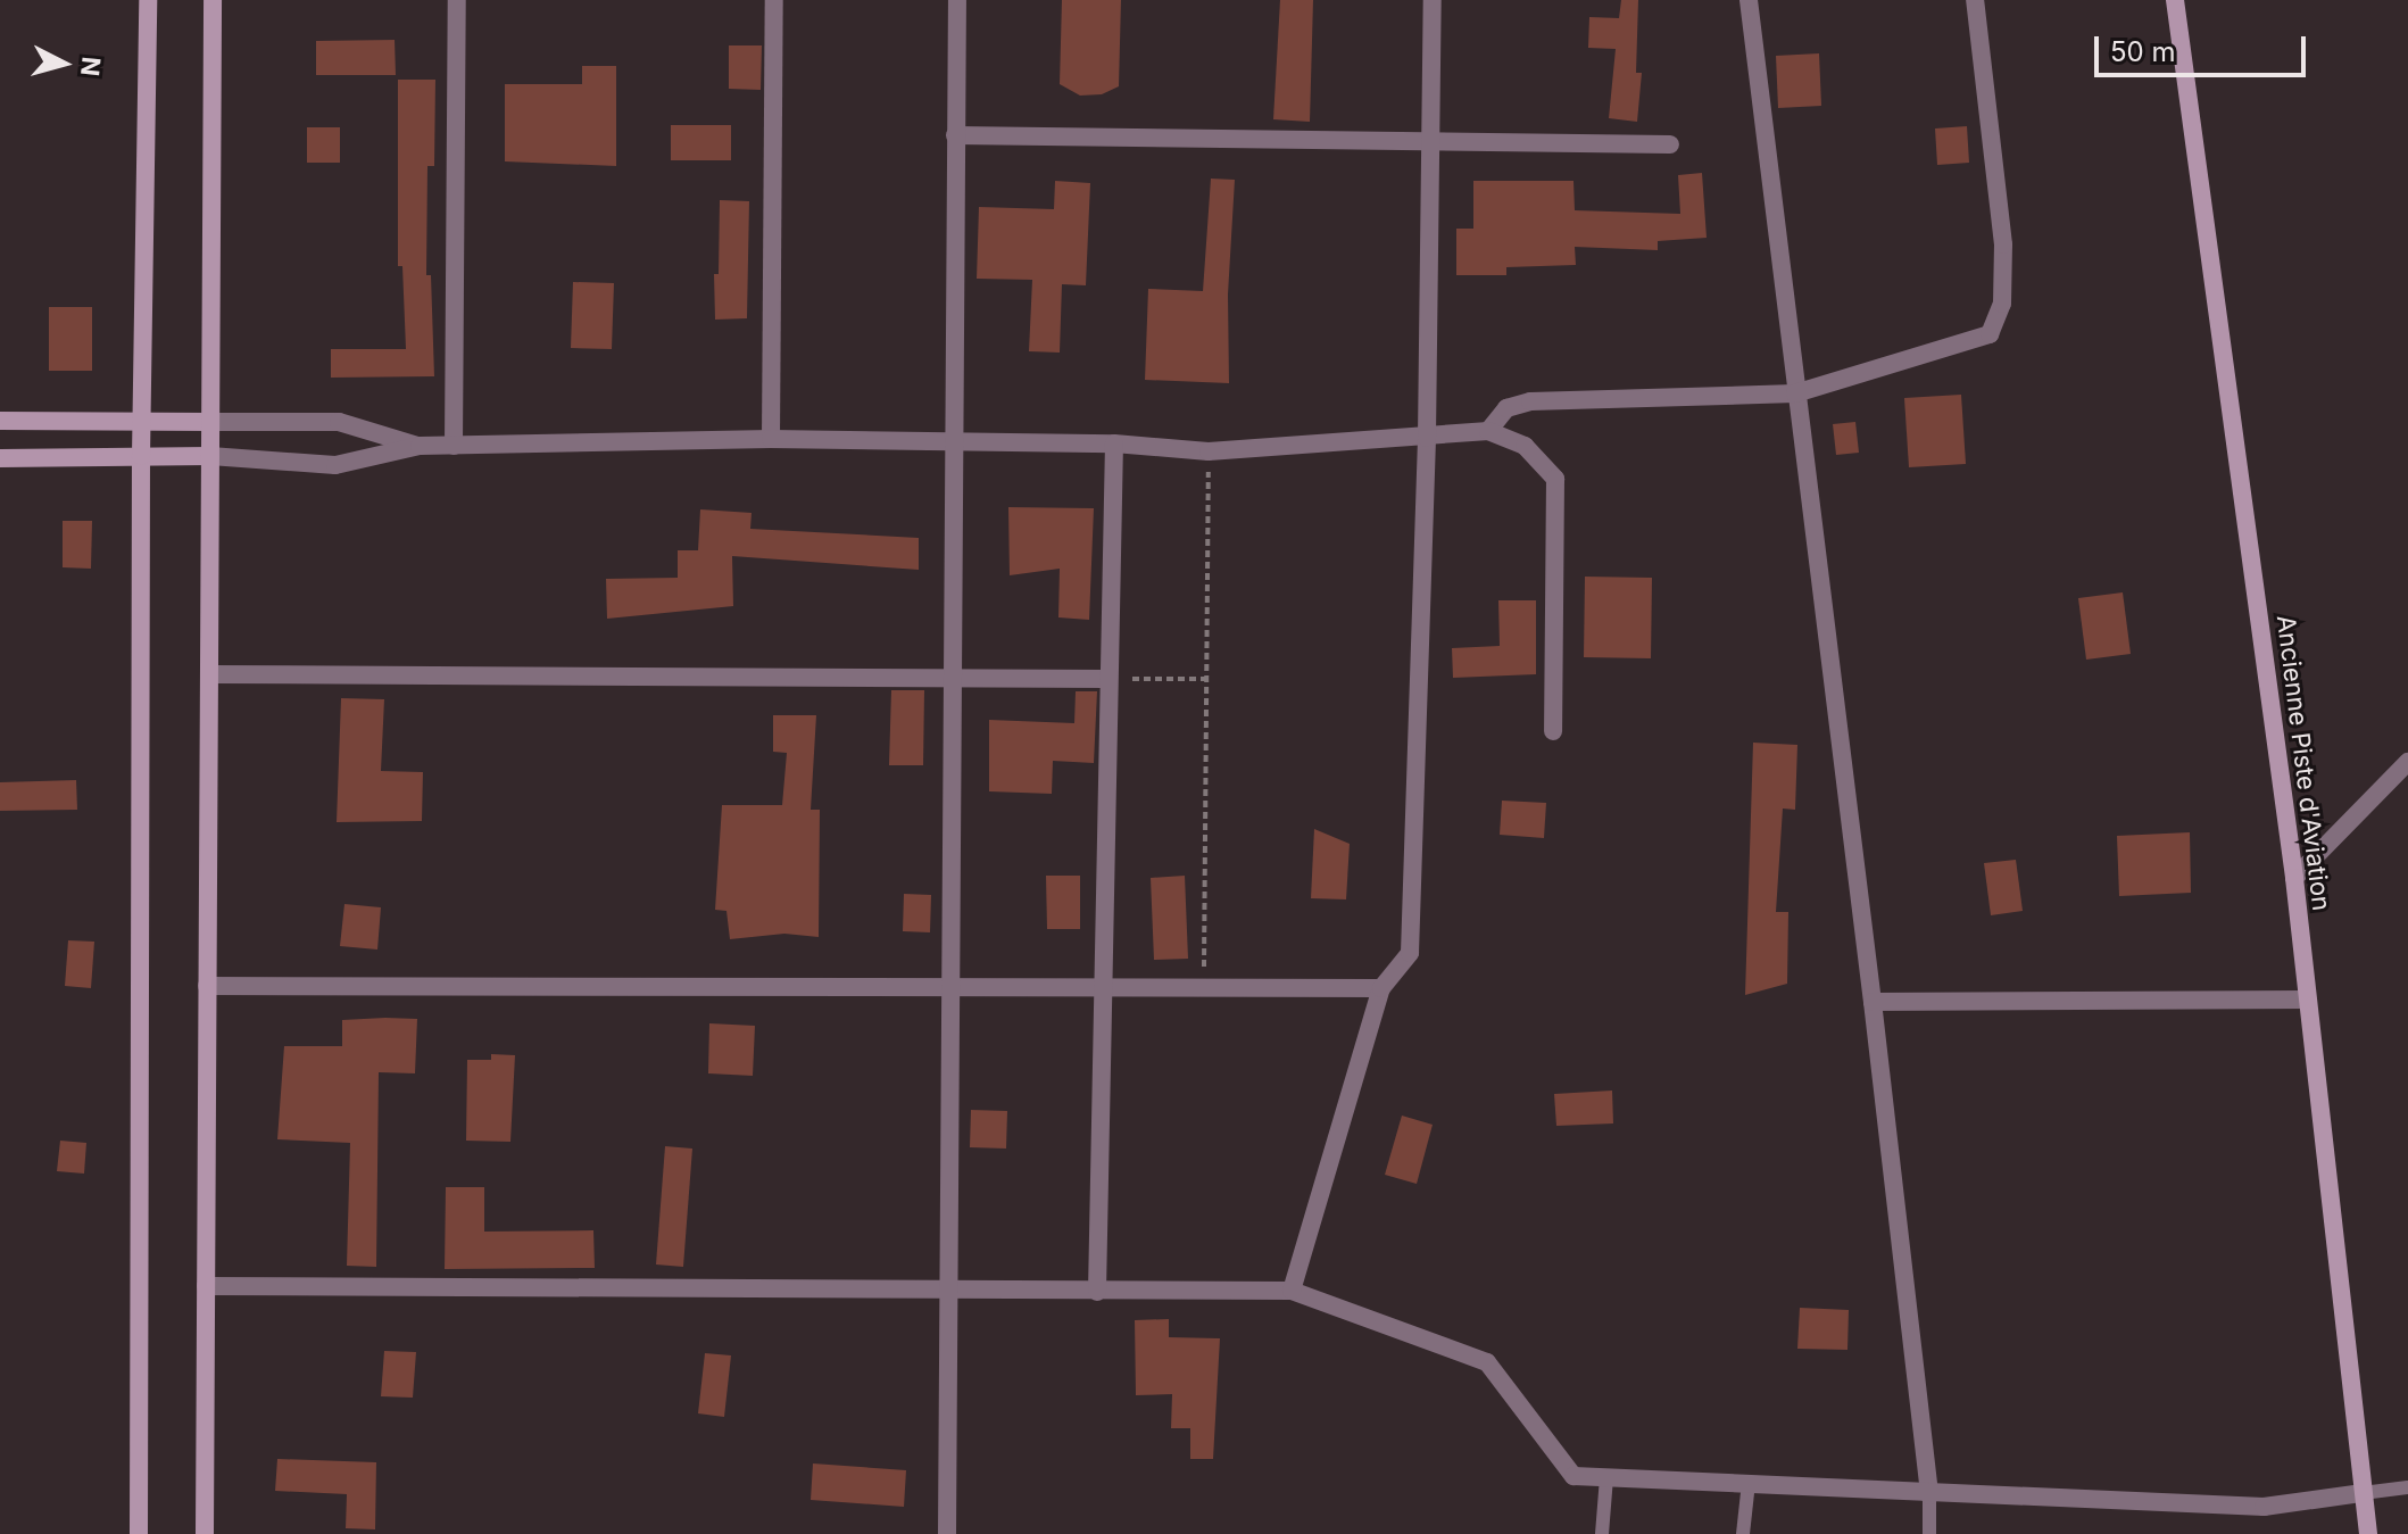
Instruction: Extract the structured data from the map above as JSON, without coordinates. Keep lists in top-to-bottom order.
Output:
{
  "streets": {
    "street": ["Ancienne Piste d'Aviation"]
  },
  "scale_bar": "50 m",
  "north": "right"
}
